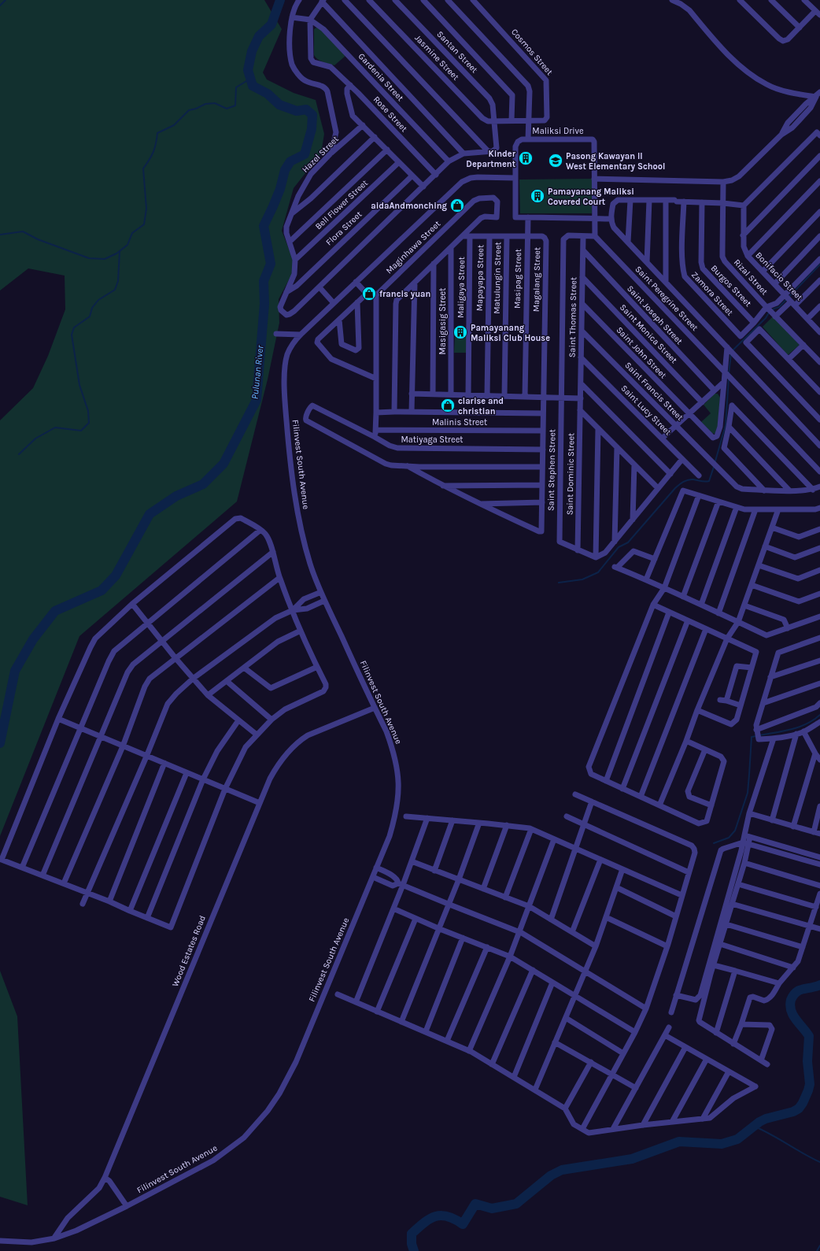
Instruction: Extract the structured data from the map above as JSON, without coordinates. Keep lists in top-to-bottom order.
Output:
{
  "streets": {
    "street": [
      "Santan Street",
      "Cosmos Street",
      "Jasmine Street",
      "Gardenia Street",
      "Rose Street",
      "Maliksi Drive",
      "Hazel Street",
      "Bell Flower Street",
      "Flora Street",
      "Maginhawa Street",
      "Bonifacio Street",
      "Rizal Street",
      "Mapayapa Street",
      "Matulungin Street",
      "Masipag Street",
      "Magalang Street",
      "Burgos Street",
      "Maligaya Street",
      "Zamora Street",
      "Saint Peregrine Street",
      "Saint Joseph Street",
      "Saint Thomas Street",
      "Masigasig Street",
      "Saint Monica Street",
      "Saint John Street",
      "Saint Francis Street",
      "Saint Lucy Street",
      "Malinis Street",
      "Matiyaga Street",
      "Filinvest South Avenue",
      "Saint Stephen Street",
      "Saint Dominic Street",
      "Wood Estates Road"
    ]
  },
  "crossings": [
    ["Santan Street", "Jasmine Street"],
    ["Gardenia Street", "Rose Street"],
    ["Maliksi Drive", "Masipag Street"],
    ["Maliksi Drive", "Filinvest South Avenue"],
    ["Hazel Street", "Bell Flower Street"],
    ["Hazel Street", "Flora Street"],
    ["Masipag Street", "Magalang Street"],
    ["Magalang Street", "Malinis Street"],
    ["Magalang Street", "Matiyaga Street"],
    ["Burgos Street", "Zamora Street"],
    ["Saint Peregrine Street", "Saint Stephen Street"],
    ["Saint Joseph Street", "Saint Thomas Street"],
    ["Saint Thomas Street", "Saint Monica Street"],
    ["Saint Thomas Street", "Saint John Street"],
    ["Saint Thomas Street", "Saint Francis Street"],
    ["Saint Thomas Street", "Saint Lucy Street"],
    ["Saint Thomas Street", "Saint Stephen Street"],
    ["Saint Thomas Street", "Saint Dominic Street"],
    ["Filinvest South Avenue", "Wood Estates Road"],
    ["Saint Stephen Street", "Saint Dominic Street"]
  ],
  "water": ["Pulunan River"],
  "places": {
    "building": ["Kinder Department", "Pamayanang Maliksi Covered Court", "Pamayanang Maliksi Club House"],
    "school or university": ["Pasong Kawayan II West Elementary School"],
    "shop": ["aidaAndmonching", "francis yuan", "clarise and christian"]
  }
}
